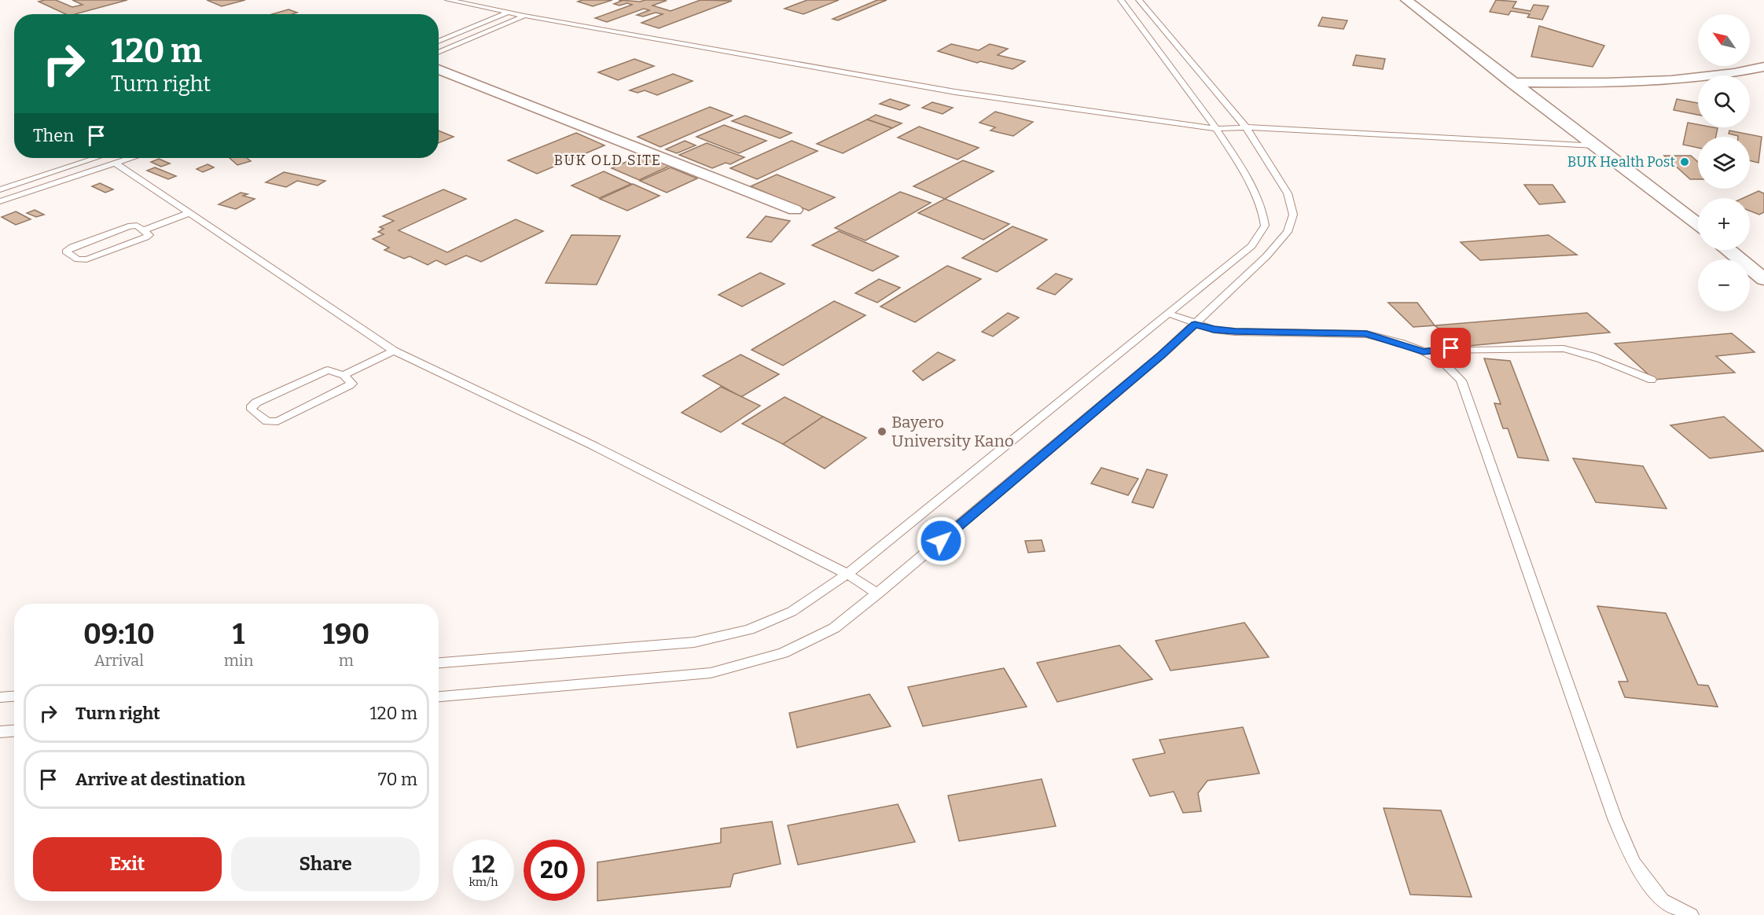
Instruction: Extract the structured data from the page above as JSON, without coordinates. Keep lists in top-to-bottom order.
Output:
{
  "districts": ["BUK OLD SITE"],
  "places": ["BUK Health Post", "Bayero University Kano"],
  "north": "top left",
  "page": {
    "map_buttons": ["+", "−"],
    "turn": ["120 m", "Turn right"],
    "then": "Then",
    "eta": [
      "09:10",
      "Arrival",
      "1",
      "min",
      "190",
      "m"
    ],
    "list": [
      {
        "name": "Turn right",
        "value": "120 m"
      },
      {
        "name": "Arrive at destination",
        "value": "70 m"
      }
    ],
    "buttons": ["Exit", "Share"],
    "speed": "12 km/h",
    "limit": "20"
  }
}
